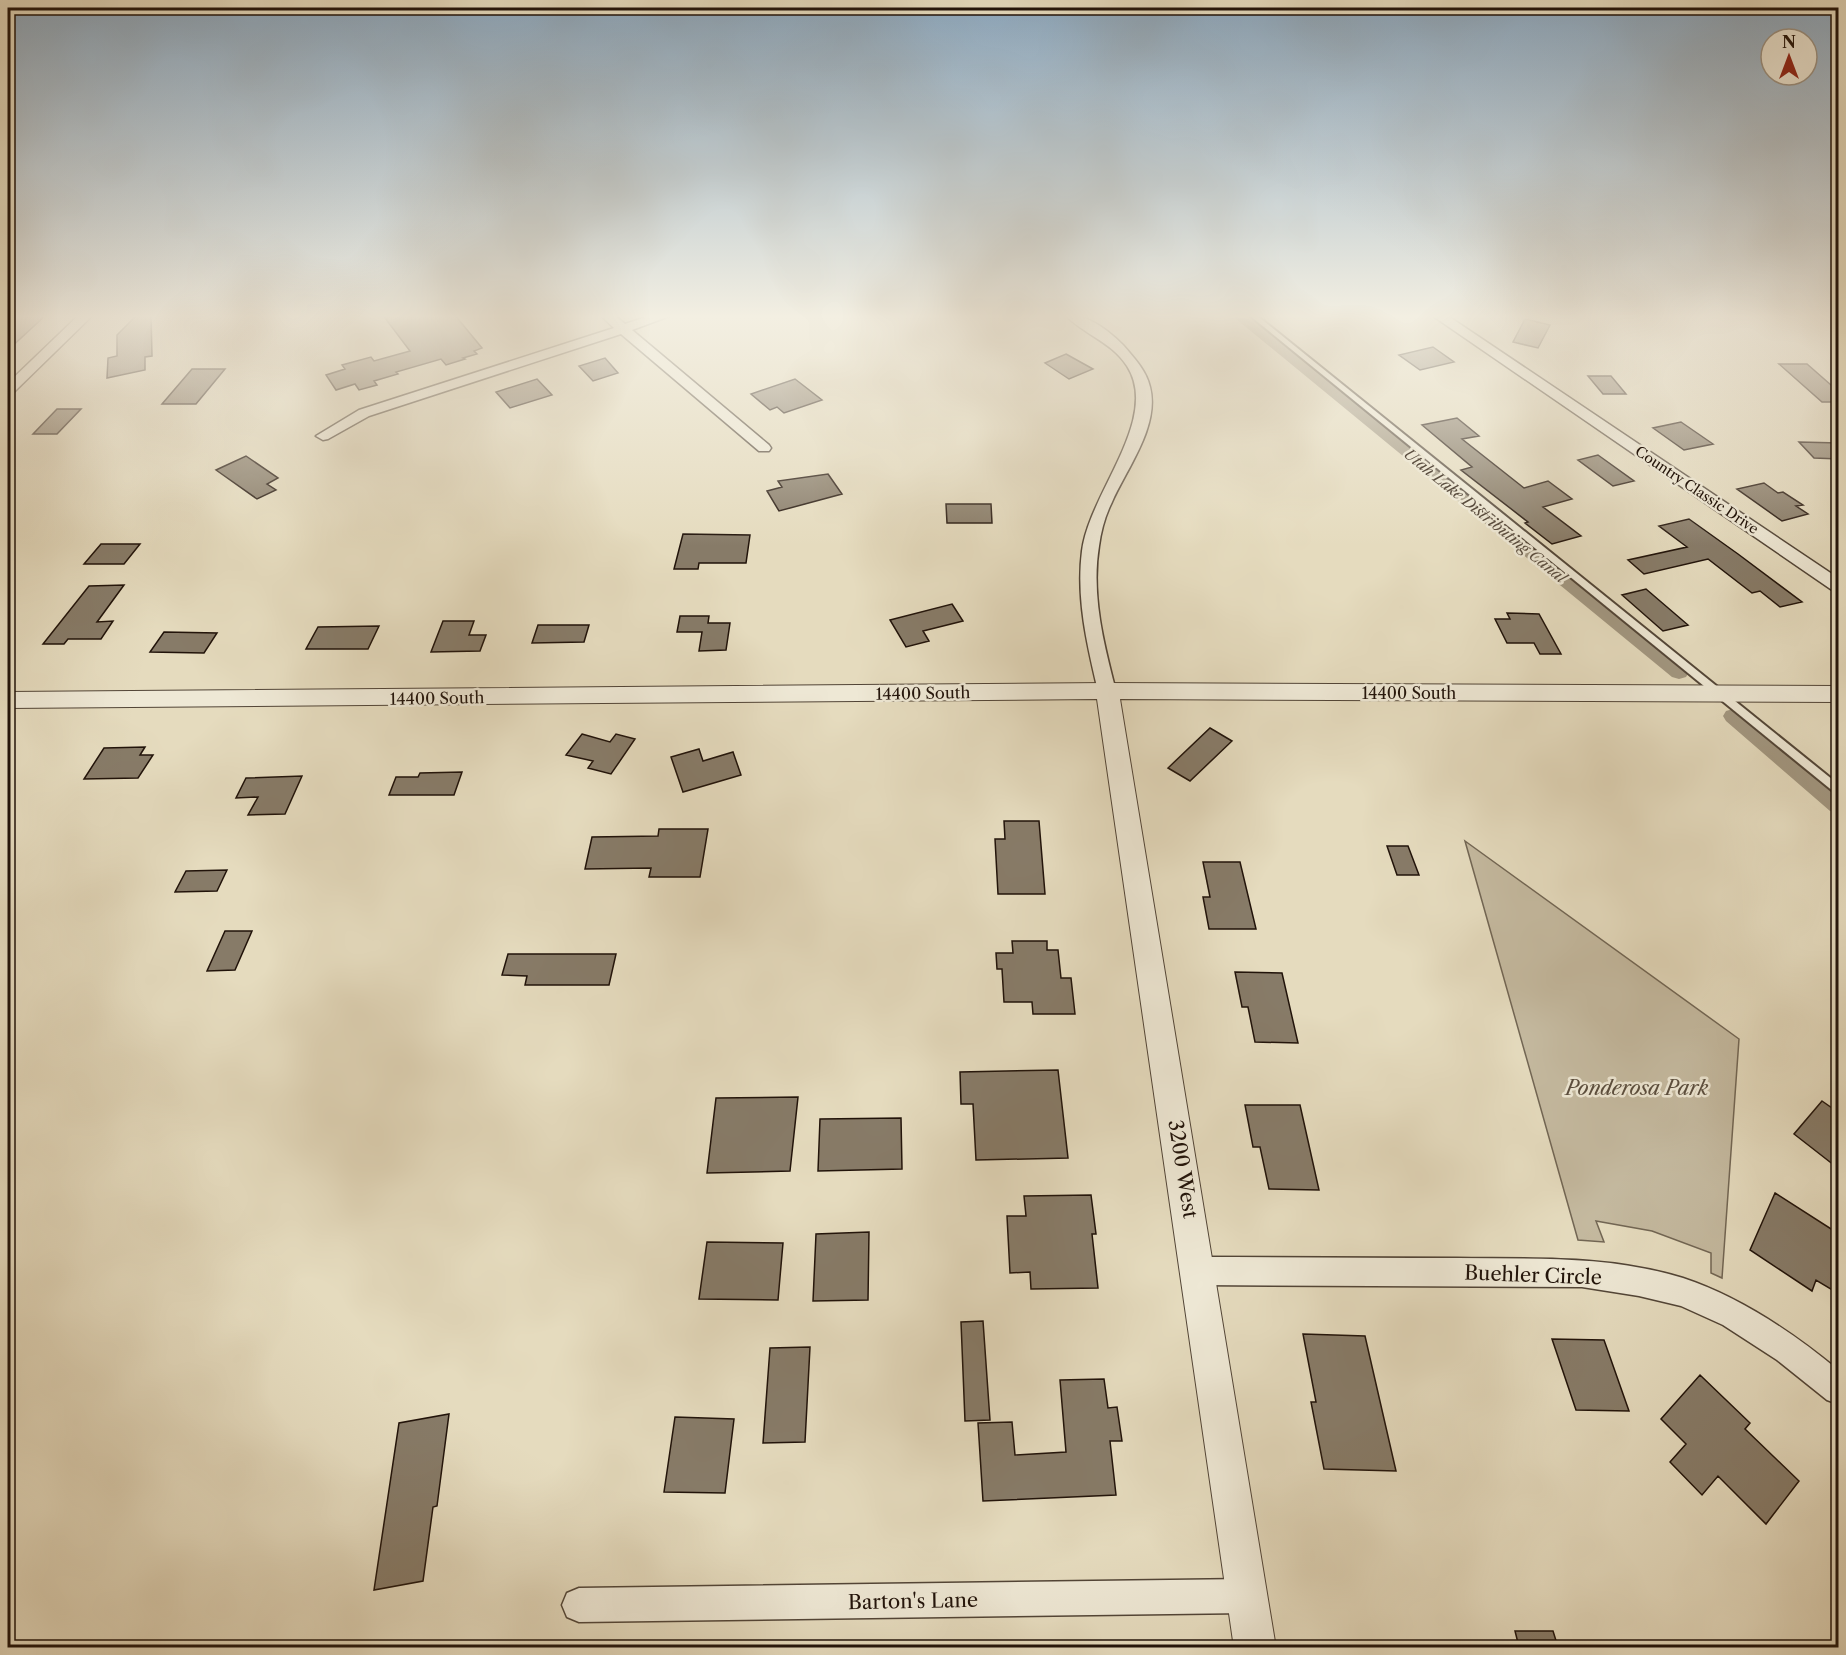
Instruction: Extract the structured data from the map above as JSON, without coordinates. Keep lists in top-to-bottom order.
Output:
{
  "streets": {
    "street": [
      "Country Classic Drive",
      "14400 South",
      "3200 West",
      "Buehler Circle",
      "Barton's Lane"
    ]
  },
  "crossings": [
    ["14400 South", "3200 West"],
    ["3200 West", "Buehler Circle"],
    ["3200 West", "Barton's Lane"]
  ],
  "water": ["Utah Lake Distributing Canal"],
  "parks": ["Ponderosa Park"],
  "north": "top"
}
